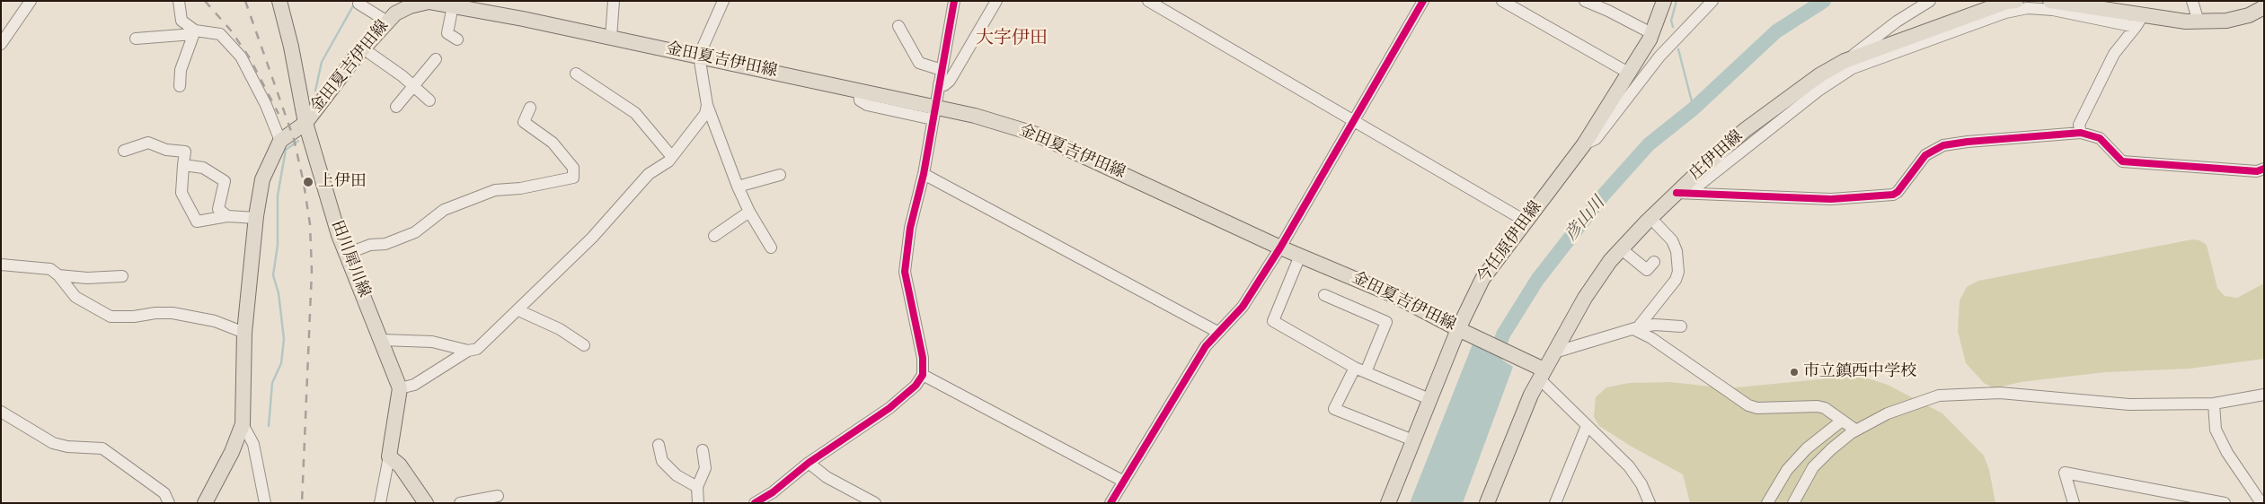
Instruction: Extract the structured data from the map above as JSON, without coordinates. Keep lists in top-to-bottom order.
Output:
{
  "streets": {
    "main road": [
      "金田夏吉伊田線",
      "庄伊田線",
      "今任原伊田線",
      "田川犀川線"
    ]
  },
  "crossings": [
    ["金田夏吉伊田線", "庄伊田線"],
    ["金田夏吉伊田線", "今任原伊田線"],
    ["金田夏吉伊田線", "田川犀川線"]
  ],
  "districts": ["大字伊田"],
  "water": ["彦山川"],
  "places": ["上伊田", "市立鎮西中学校"]
}
